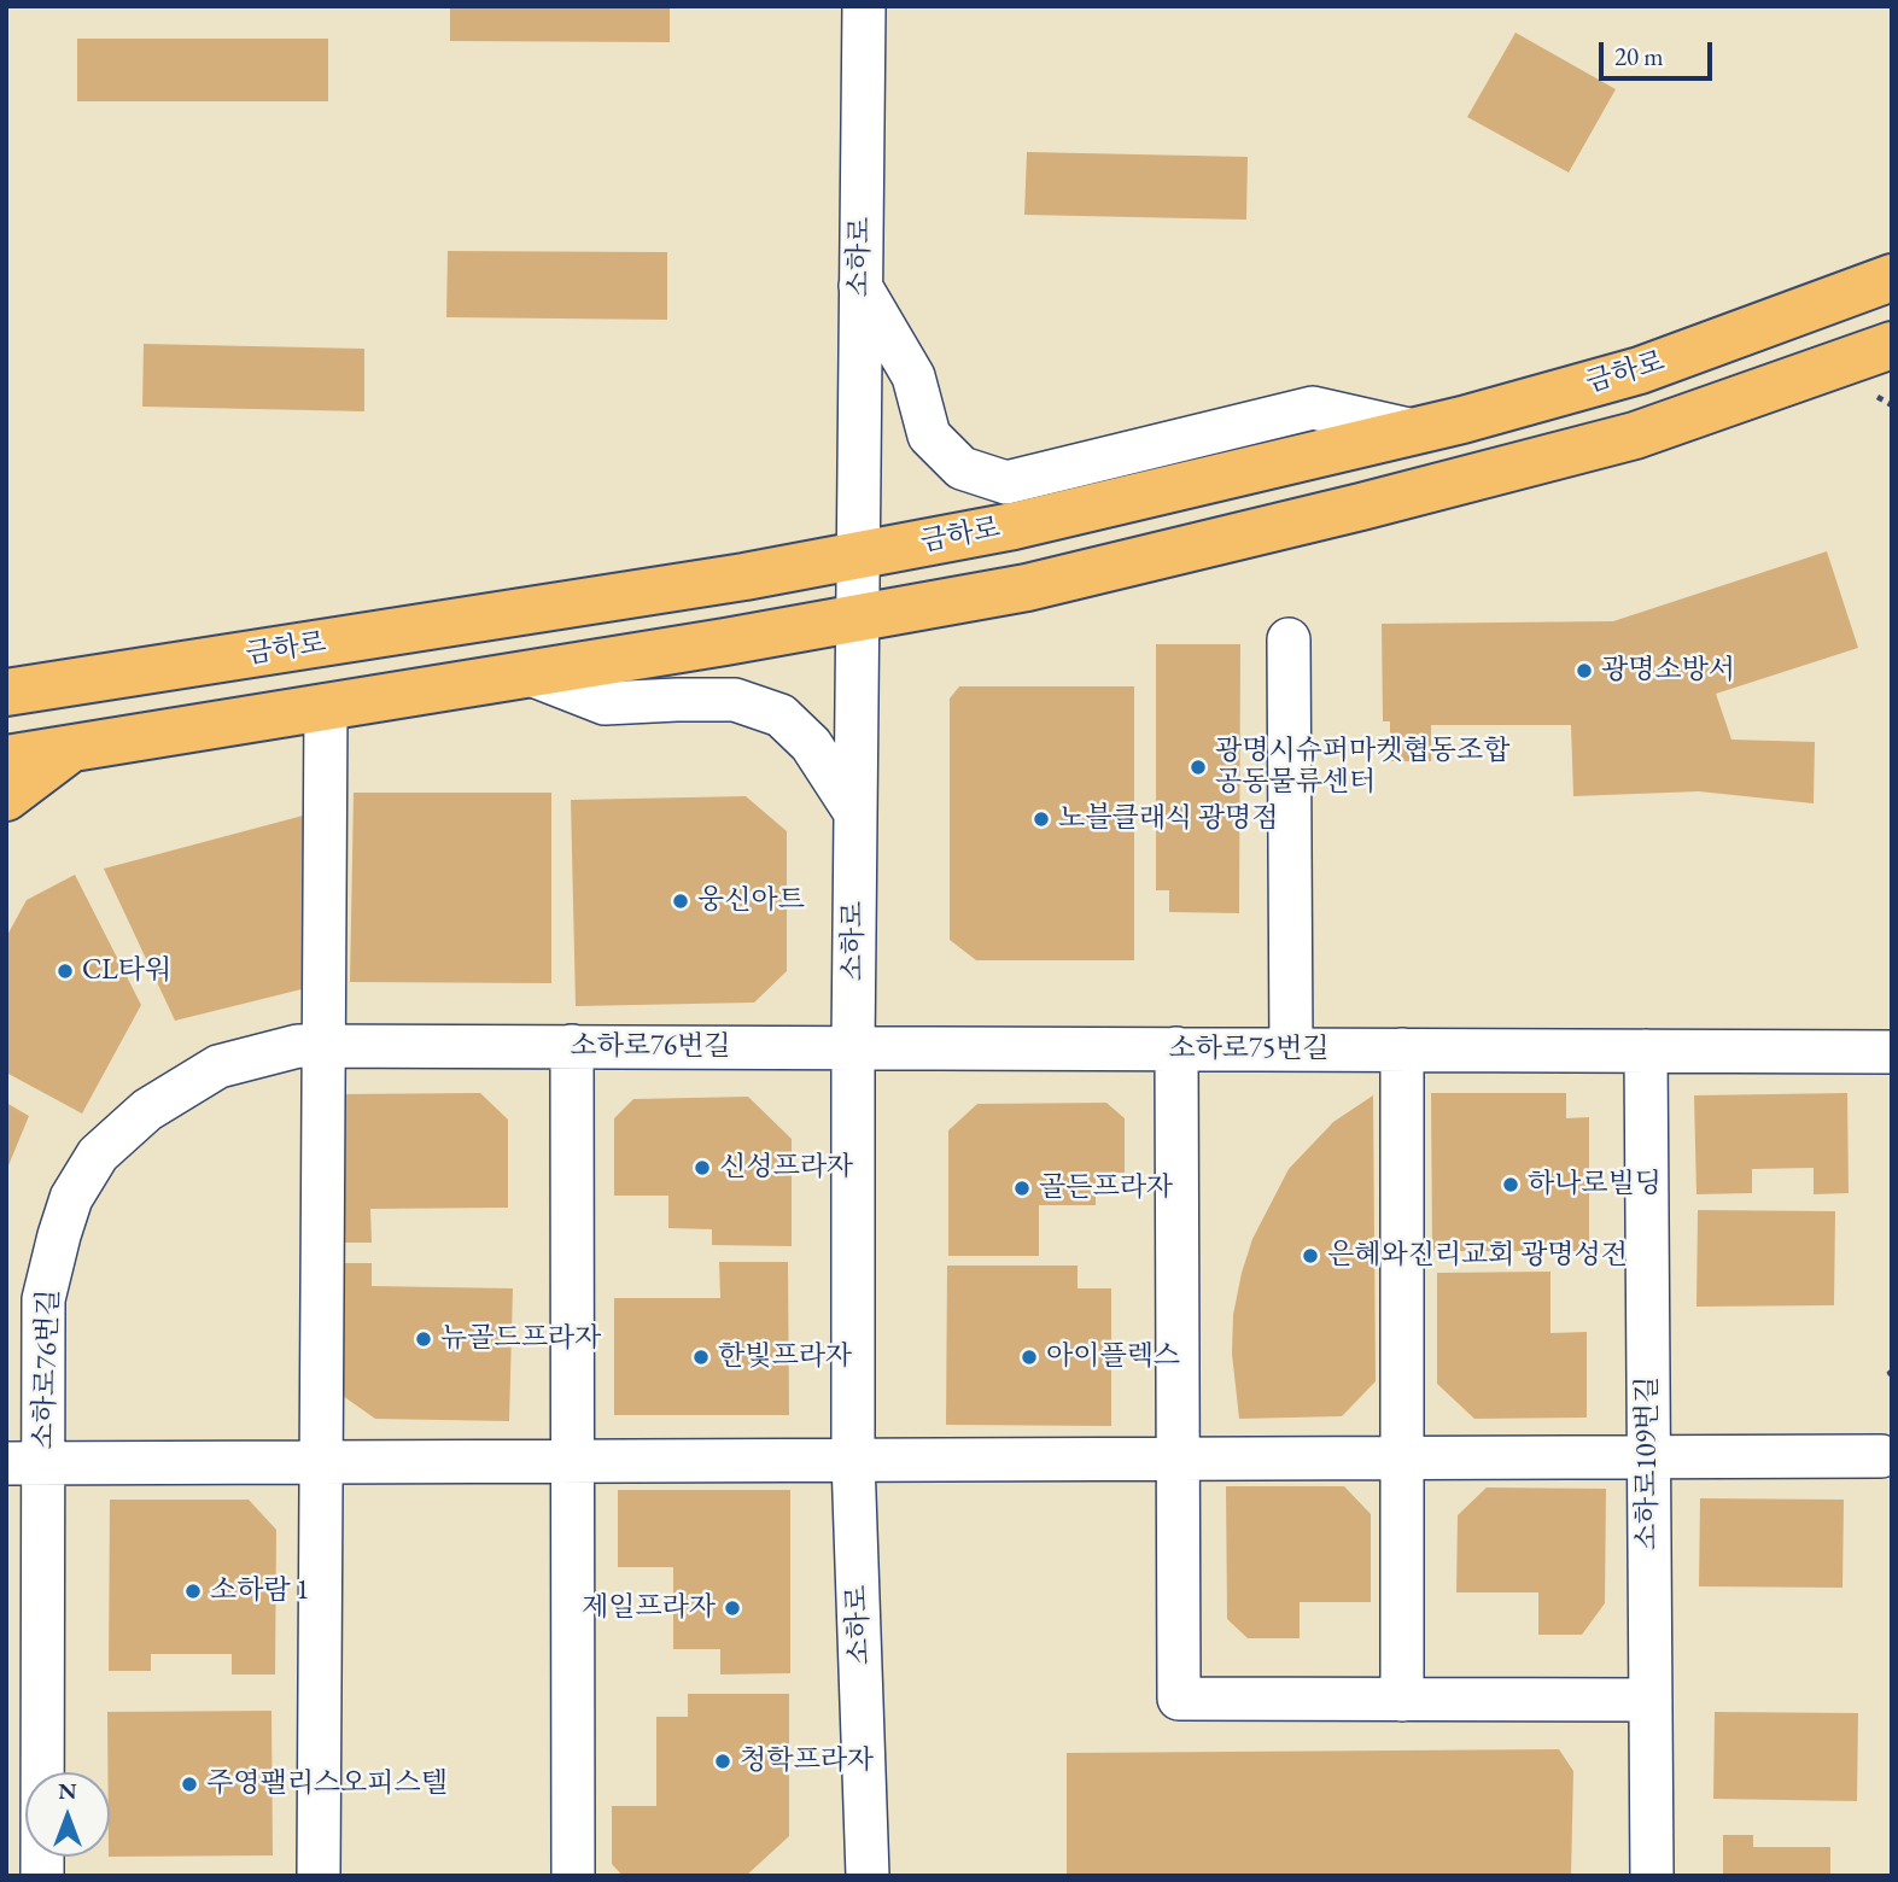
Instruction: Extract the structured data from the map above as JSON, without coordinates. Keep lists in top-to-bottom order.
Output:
{
  "streets": {
    "main road": ["금하로"],
    "street": [
      "소하로",
      "소하로76번길",
      "소하로75번길",
      "소하로109번길"
    ]
  },
  "crossings": [
    ["소하로", "금하로"],
    ["소하로", "소하로76번길"],
    ["소하로", "소하로75번길"],
    ["소하로76번길", "소하로75번길"],
    ["소하로75번길", "소하로109번길"]
  ],
  "places": [
    "광명소방서",
    "광명시슈퍼마켓협동조합 공동물류센터",
    "노블클래식 광명점",
    "웅신아트",
    "CL타워",
    "신성프라자",
    "하나로빌딩",
    "골든프라자",
    "은혜와진리교회 광명성전",
    "뉴골드프라자",
    "한빛프라자",
    "아이플렉스",
    "소하람 1",
    "제일프라자",
    "청학프라자",
    "주영팰리스오피스텔"
  ],
  "scale_bar": "20 m",
  "north": "top"
}
